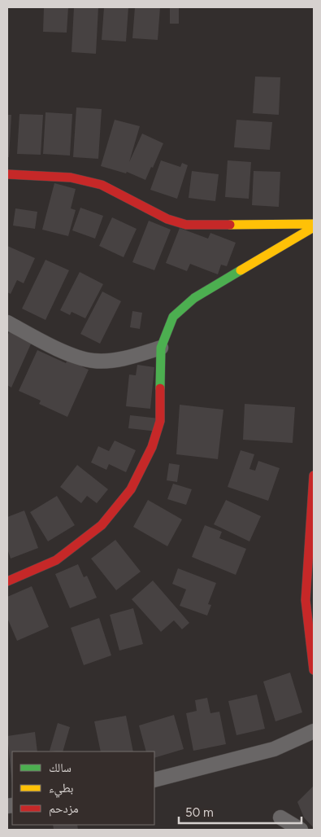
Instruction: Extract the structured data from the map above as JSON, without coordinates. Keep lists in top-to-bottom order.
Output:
{
  "legend": ["سالك", "بطيء", "مزدحم"],
  "scale_bar": "50 m"
}
